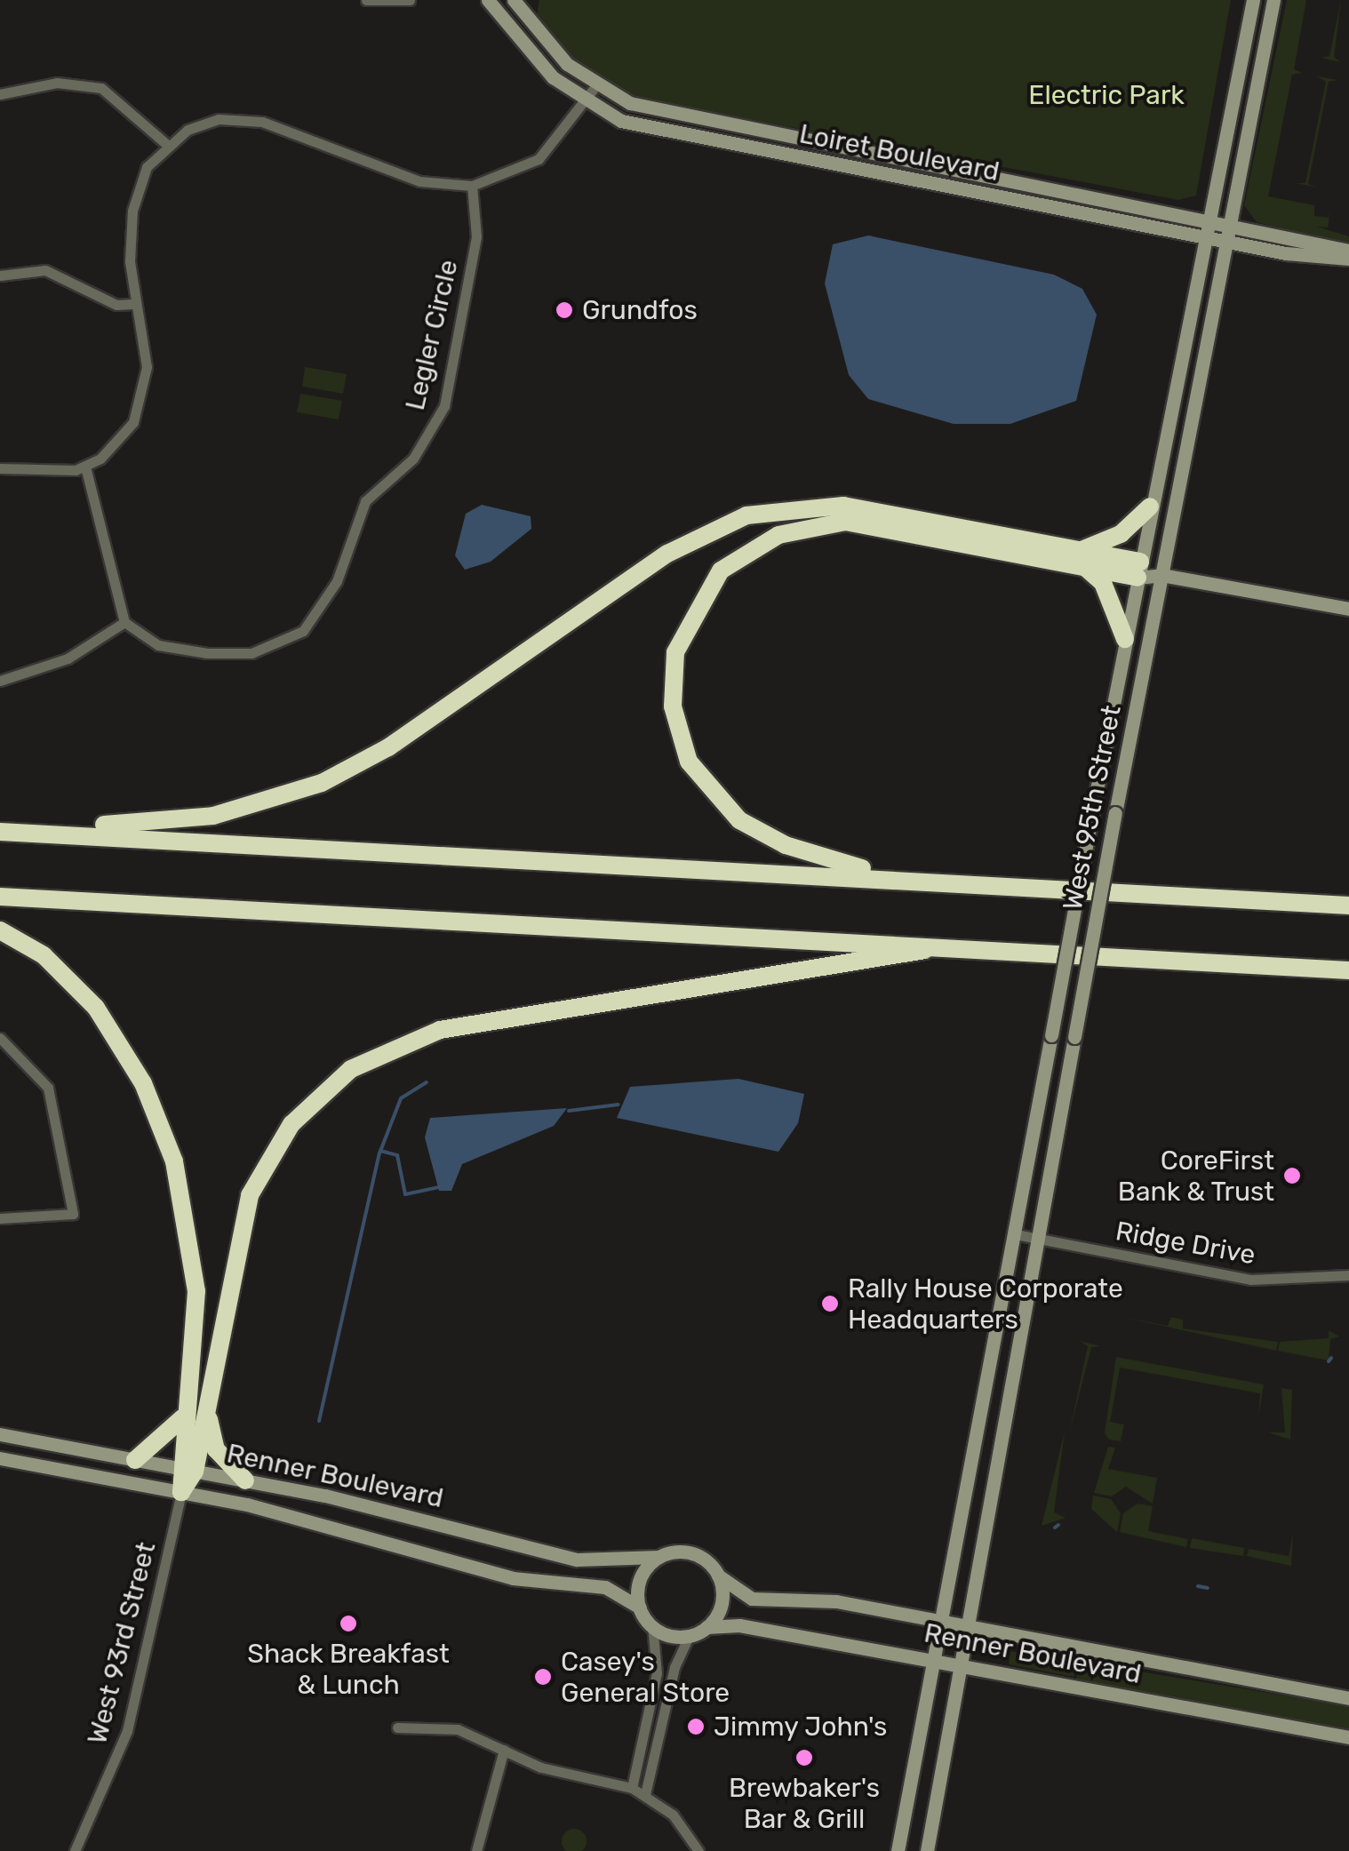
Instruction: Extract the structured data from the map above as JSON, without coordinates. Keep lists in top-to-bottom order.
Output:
{
  "streets": {
    "main road": ["Loiret Boulevard", "West 95th Street", "Renner Boulevard"],
    "street": ["Legler Circle", "Ridge Drive", "West 93rd Street"]
  },
  "crossings": [
    ["Loiret Boulevard", "West 95th Street"],
    ["West 95th Street", "Ridge Drive"],
    ["West 95th Street", "Renner Boulevard"],
    ["Renner Boulevard", "West 93rd Street"]
  ],
  "parks": ["Electric Park"],
  "places": [
    "Grundfos",
    "CoreFirst Bank & Trust",
    "Rally House Corporate Headquarters",
    "Shack Breakfast & Lunch",
    "Casey's General Store",
    "Jimmy John's",
    "Brewbaker's Bar & Grill"
  ]
}
